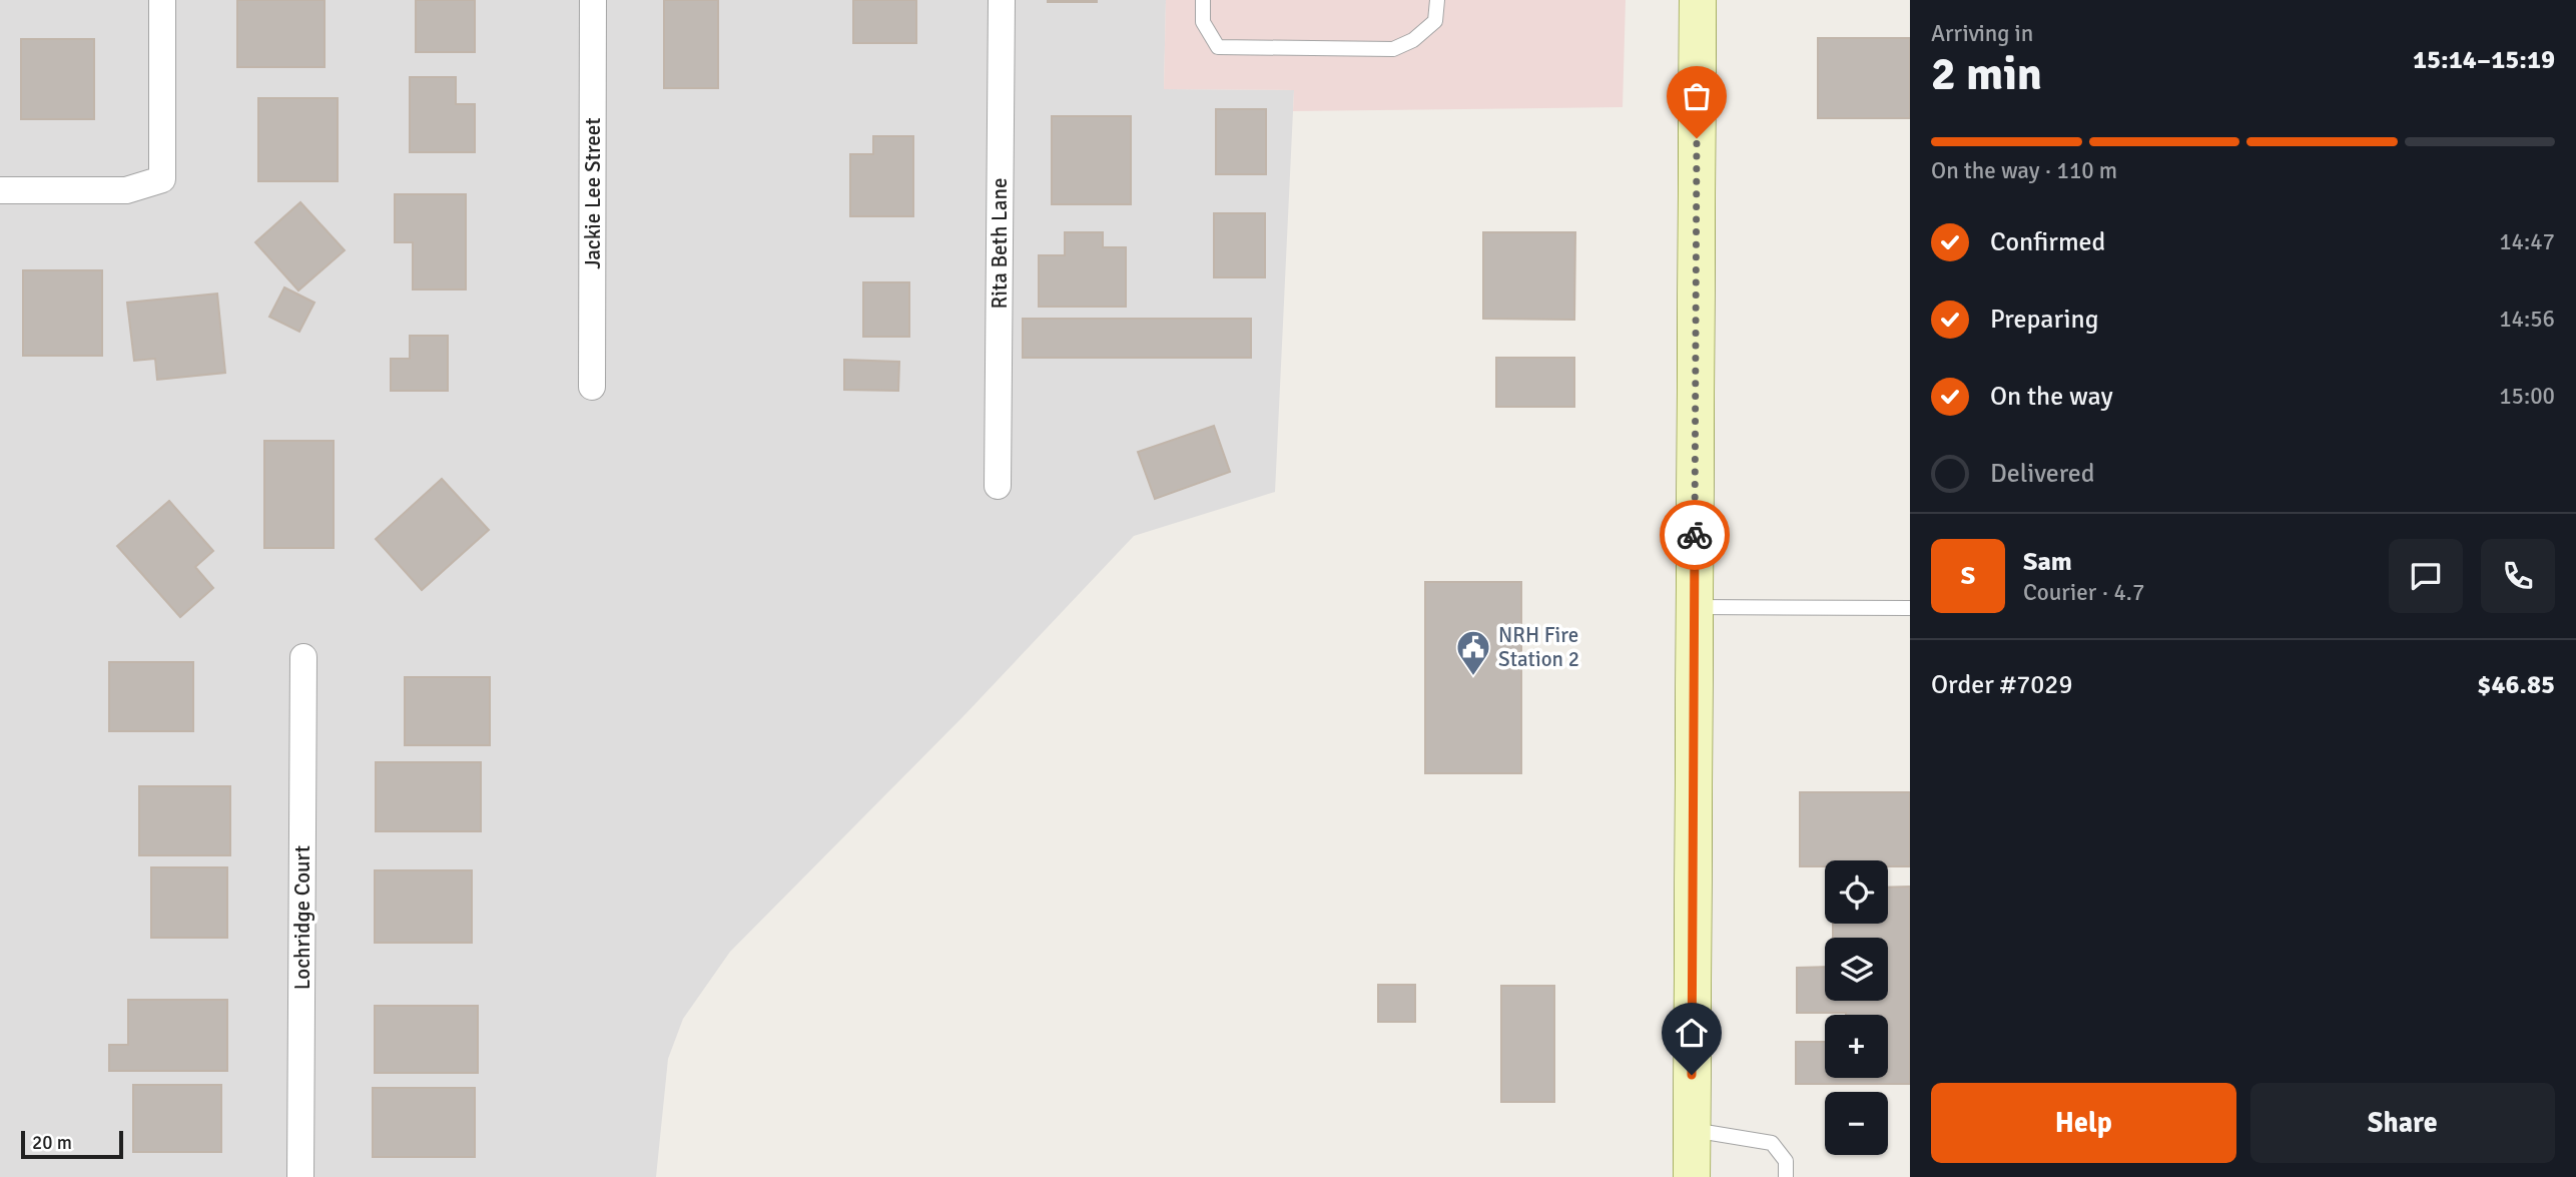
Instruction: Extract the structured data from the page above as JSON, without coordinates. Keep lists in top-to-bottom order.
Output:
{
  "streets": {
    "street": ["Jackie Lee Street", "Rita Beth Lane", "Lochridge Court"]
  },
  "places": {
    "public building": ["NRH Fire Station 2"]
  },
  "scale_bar": "20 m",
  "page": {
    "heading": ["2 min", "Arriving in", "15:14–15:19"],
    "panel": [
      "Sam",
      "Courier · 4.7",
      "Order #7029",
      "$46.85"
    ],
    "bar": "On the way · 110 m",
    "list": [
      ["Confirmed", "14:47"],
      ["Preparing", "14:56"],
      ["On the way", "15:00"],
      "Delivered"
    ],
    "round": "S",
    "map_buttons": ["+", "−"],
    "buttons": ["Help", "Share"],
    "scale": "20 m"
  }
}
